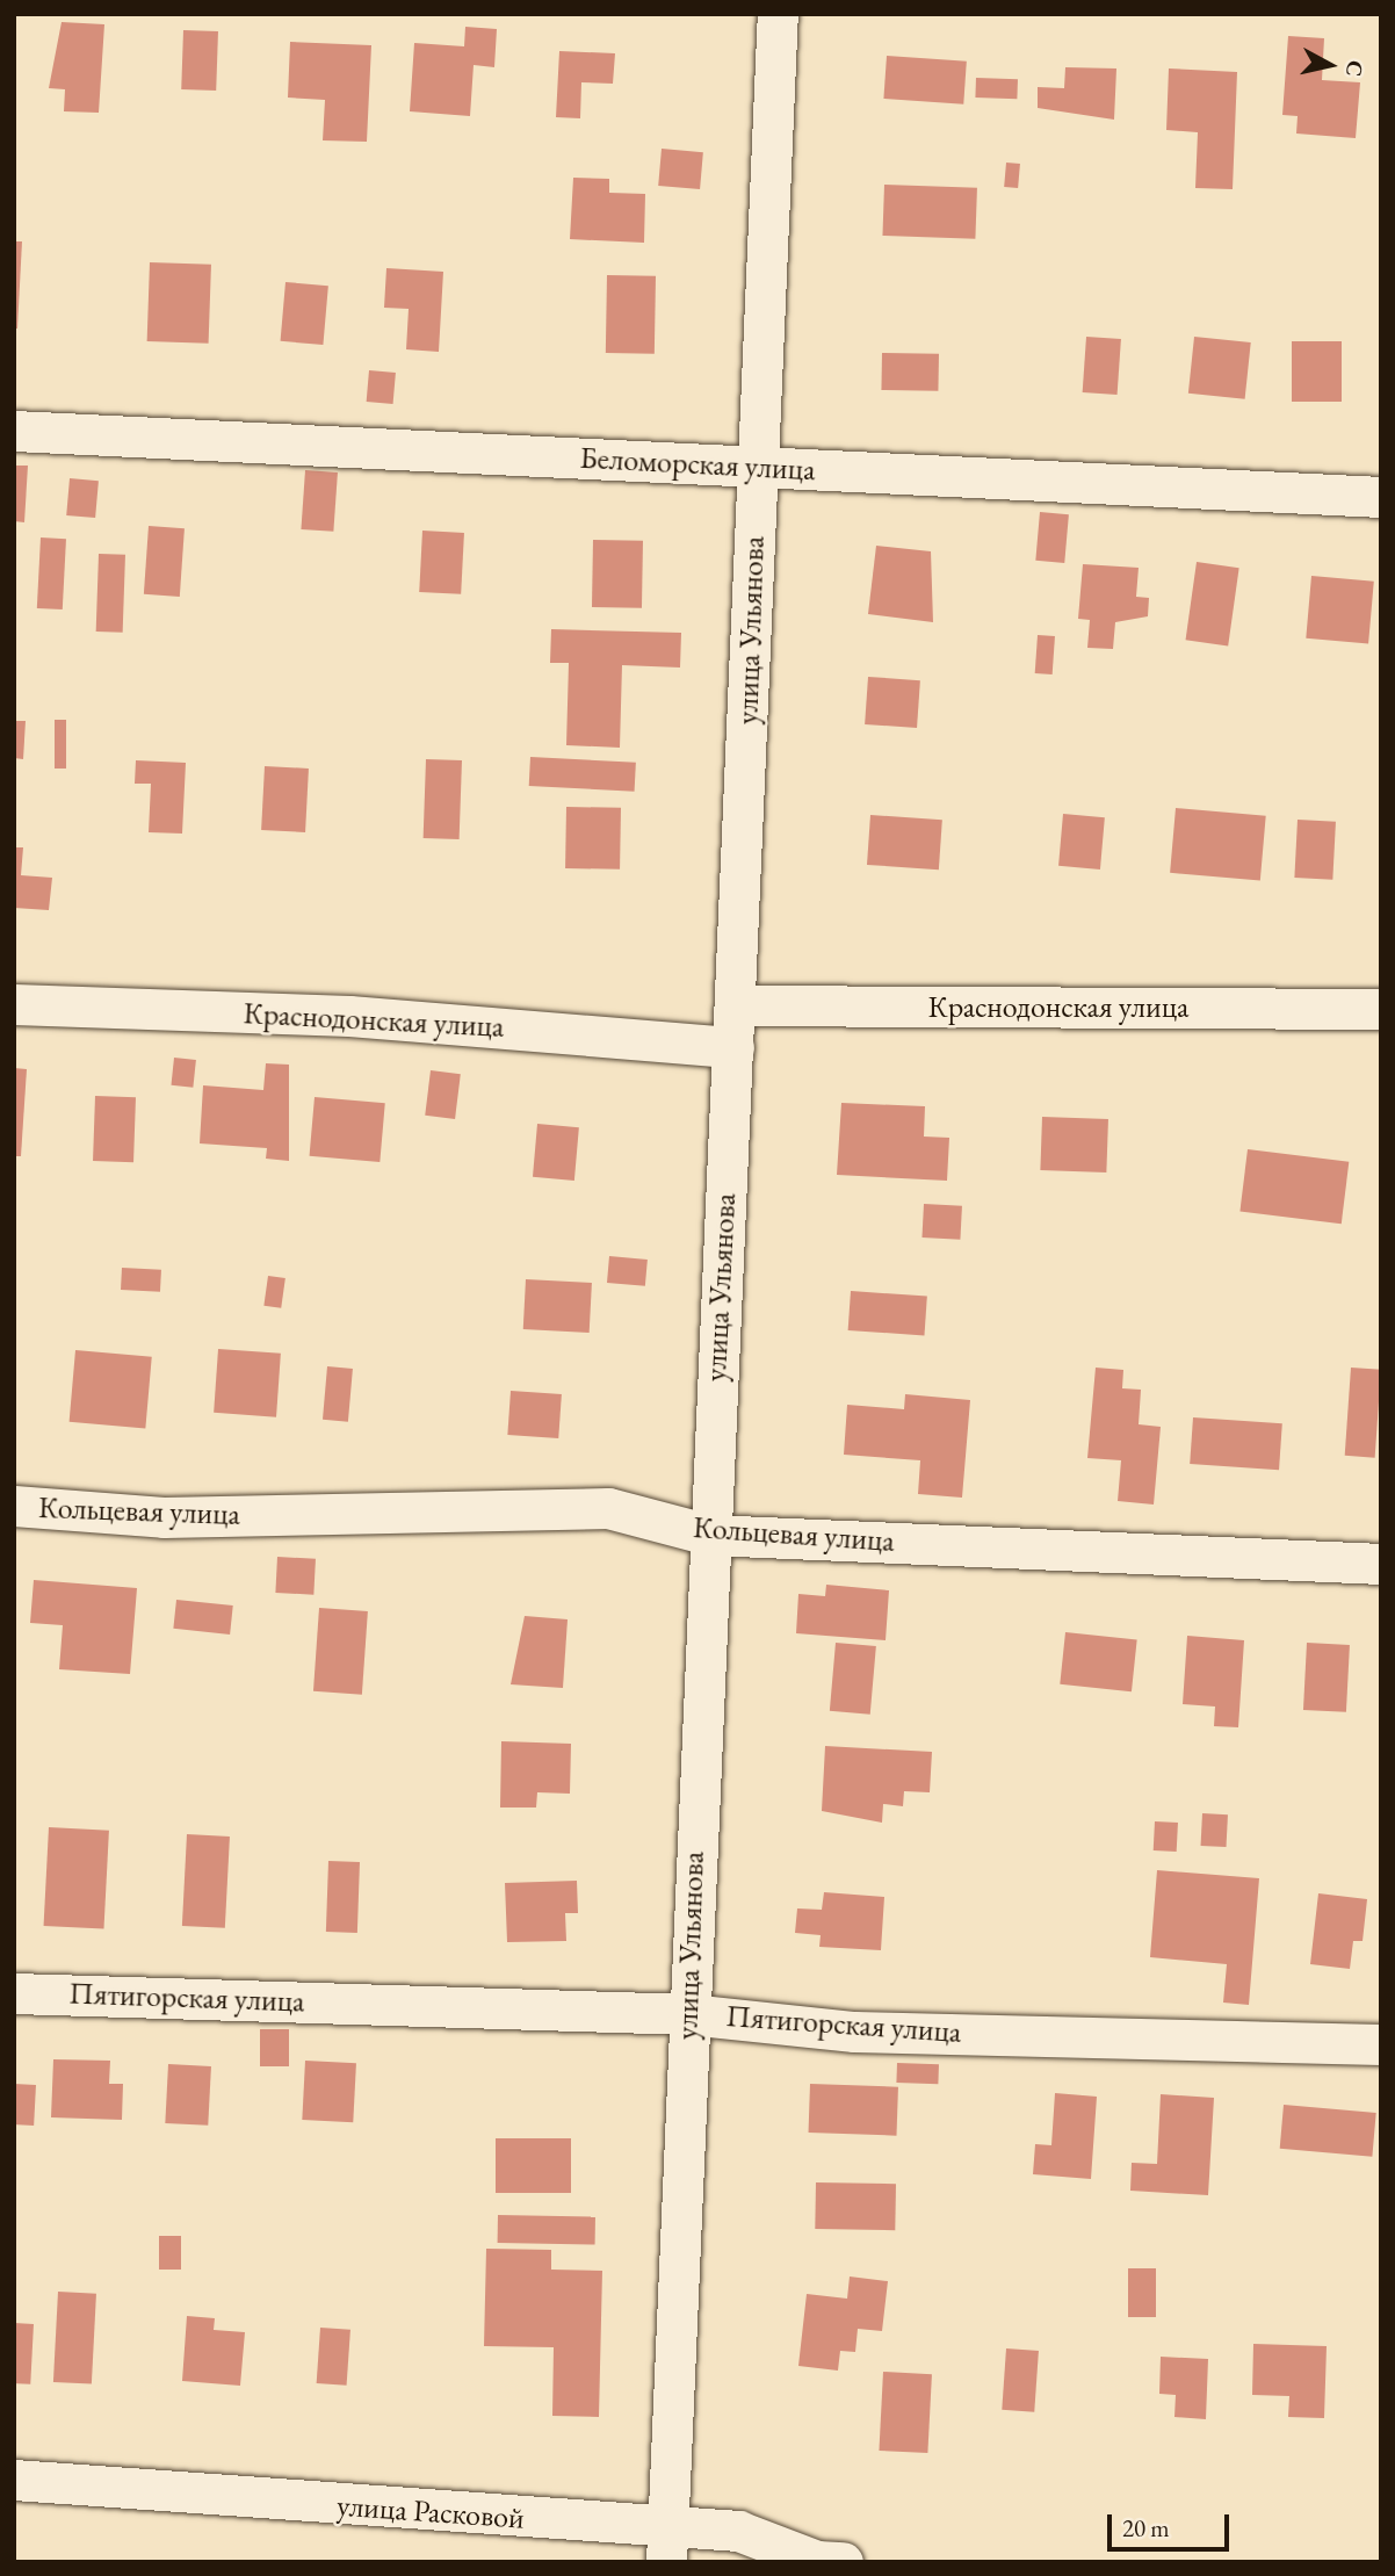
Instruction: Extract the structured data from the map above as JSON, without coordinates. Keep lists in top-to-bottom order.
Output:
{
  "streets": {
    "street": [
      "Беломорская улица",
      "улица Ульянова",
      "Краснодонская улица",
      "Кольцевая улица",
      "Пятигорская улица",
      "улица Расковой"
    ]
  },
  "crossings": [
    ["Беломорская улица", "улица Ульянова"],
    ["улица Ульянова", "Краснодонская улица"],
    ["улица Ульянова", "Кольцевая улица"],
    ["улица Ульянова", "Пятигорская улица"],
    ["улица Ульянова", "улица Расковой"]
  ],
  "scale_bar": "20 m",
  "north": "right"
}
